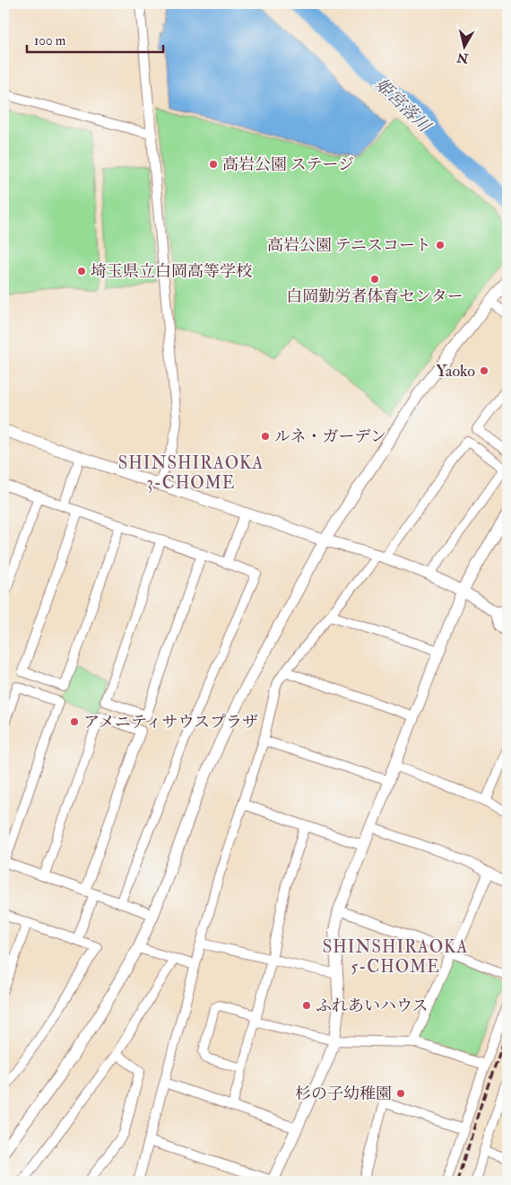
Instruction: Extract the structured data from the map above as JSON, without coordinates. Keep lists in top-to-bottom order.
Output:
{
  "districts": ["SHINSHIRAOKA 3-CHOME", "SHINSHIRAOKA 5-CHOME"],
  "water": ["姫宮落川"],
  "places": [
    "高岩公園 ステージ",
    "高岩公園 テニスコート",
    "埼玉県立白岡高等学校",
    "白岡勤労者体育センター",
    "Yaoko",
    "ルネ・ガーデン",
    "アメニティサウスプラザ",
    "ふれあいハウス",
    "杉の子幼稚園"
  ],
  "scale_bar": "100 m",
  "north": "bottom"
}
